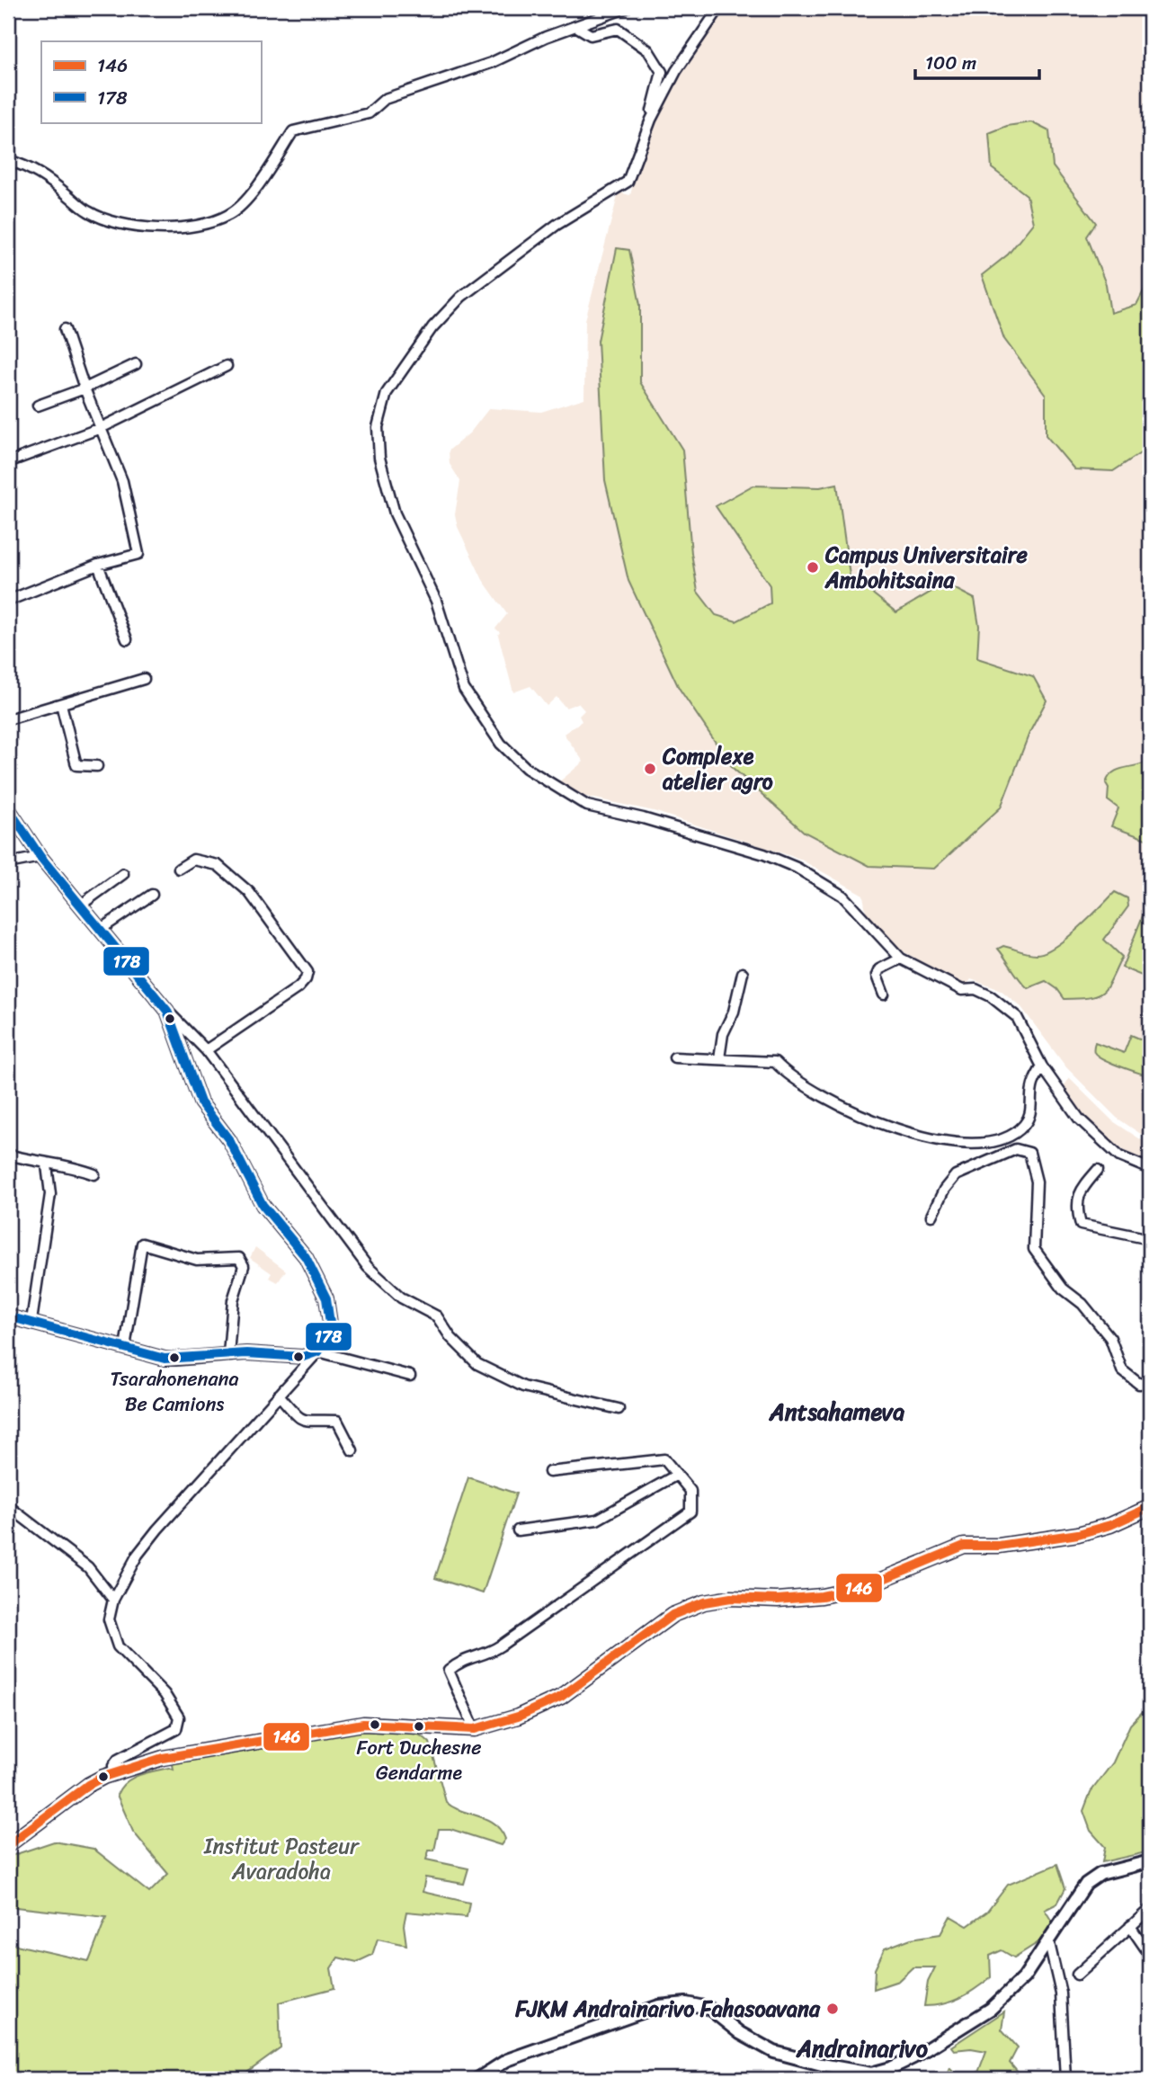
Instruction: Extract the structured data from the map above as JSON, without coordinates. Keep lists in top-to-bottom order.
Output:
{
  "districts": ["Antsahameva", "Andrainarivo"],
  "parks": ["Institut Pasteur Avaradoha"],
  "places": [
    "Campus Universitaire Ambohitsaina",
    "Complexe atelier agro",
    "Tsarahonenana Be Camions",
    "Fort Duchesne Gendarme",
    "FJKM Andrainarivo Fahasoavana"
  ],
  "lines": ["transit line 178", "transit line 146"],
  "legend": ["146", "178"],
  "scale_bar": "100 m"
}
